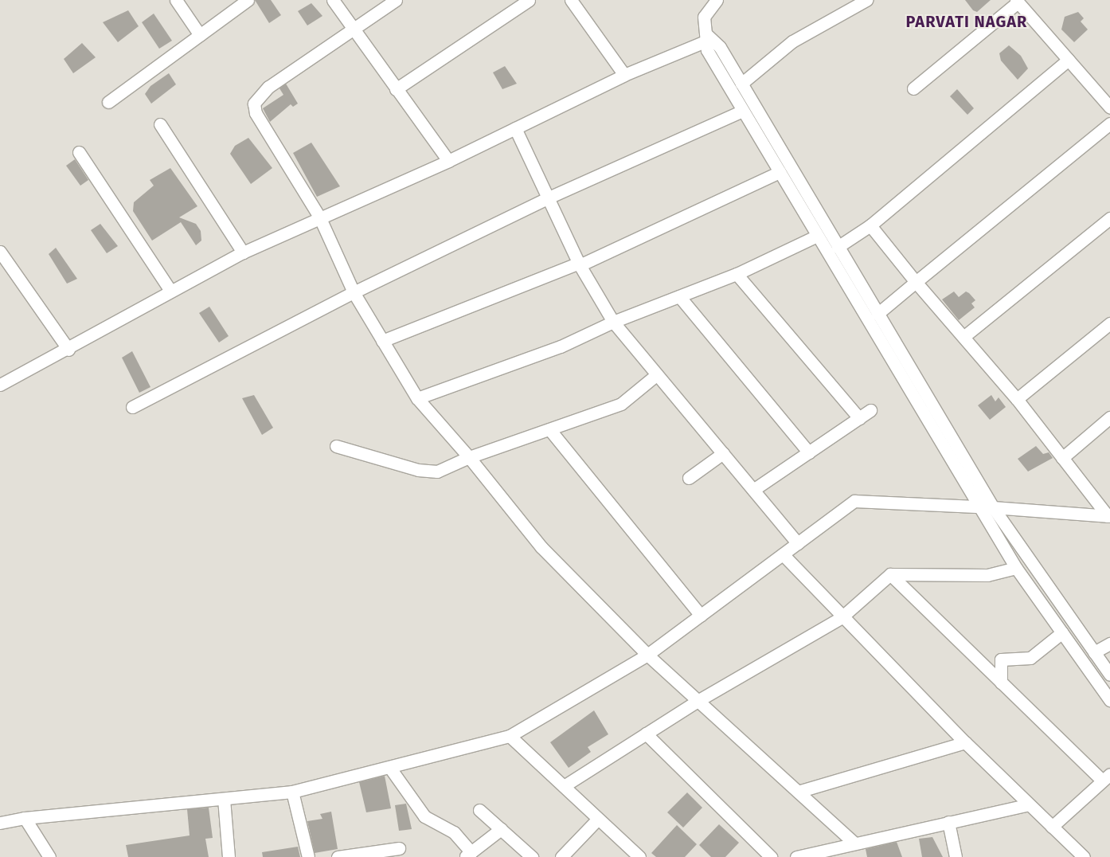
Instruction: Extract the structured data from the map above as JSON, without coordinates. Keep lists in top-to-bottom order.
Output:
{
  "districts": ["PARVATI NAGAR"]
}
